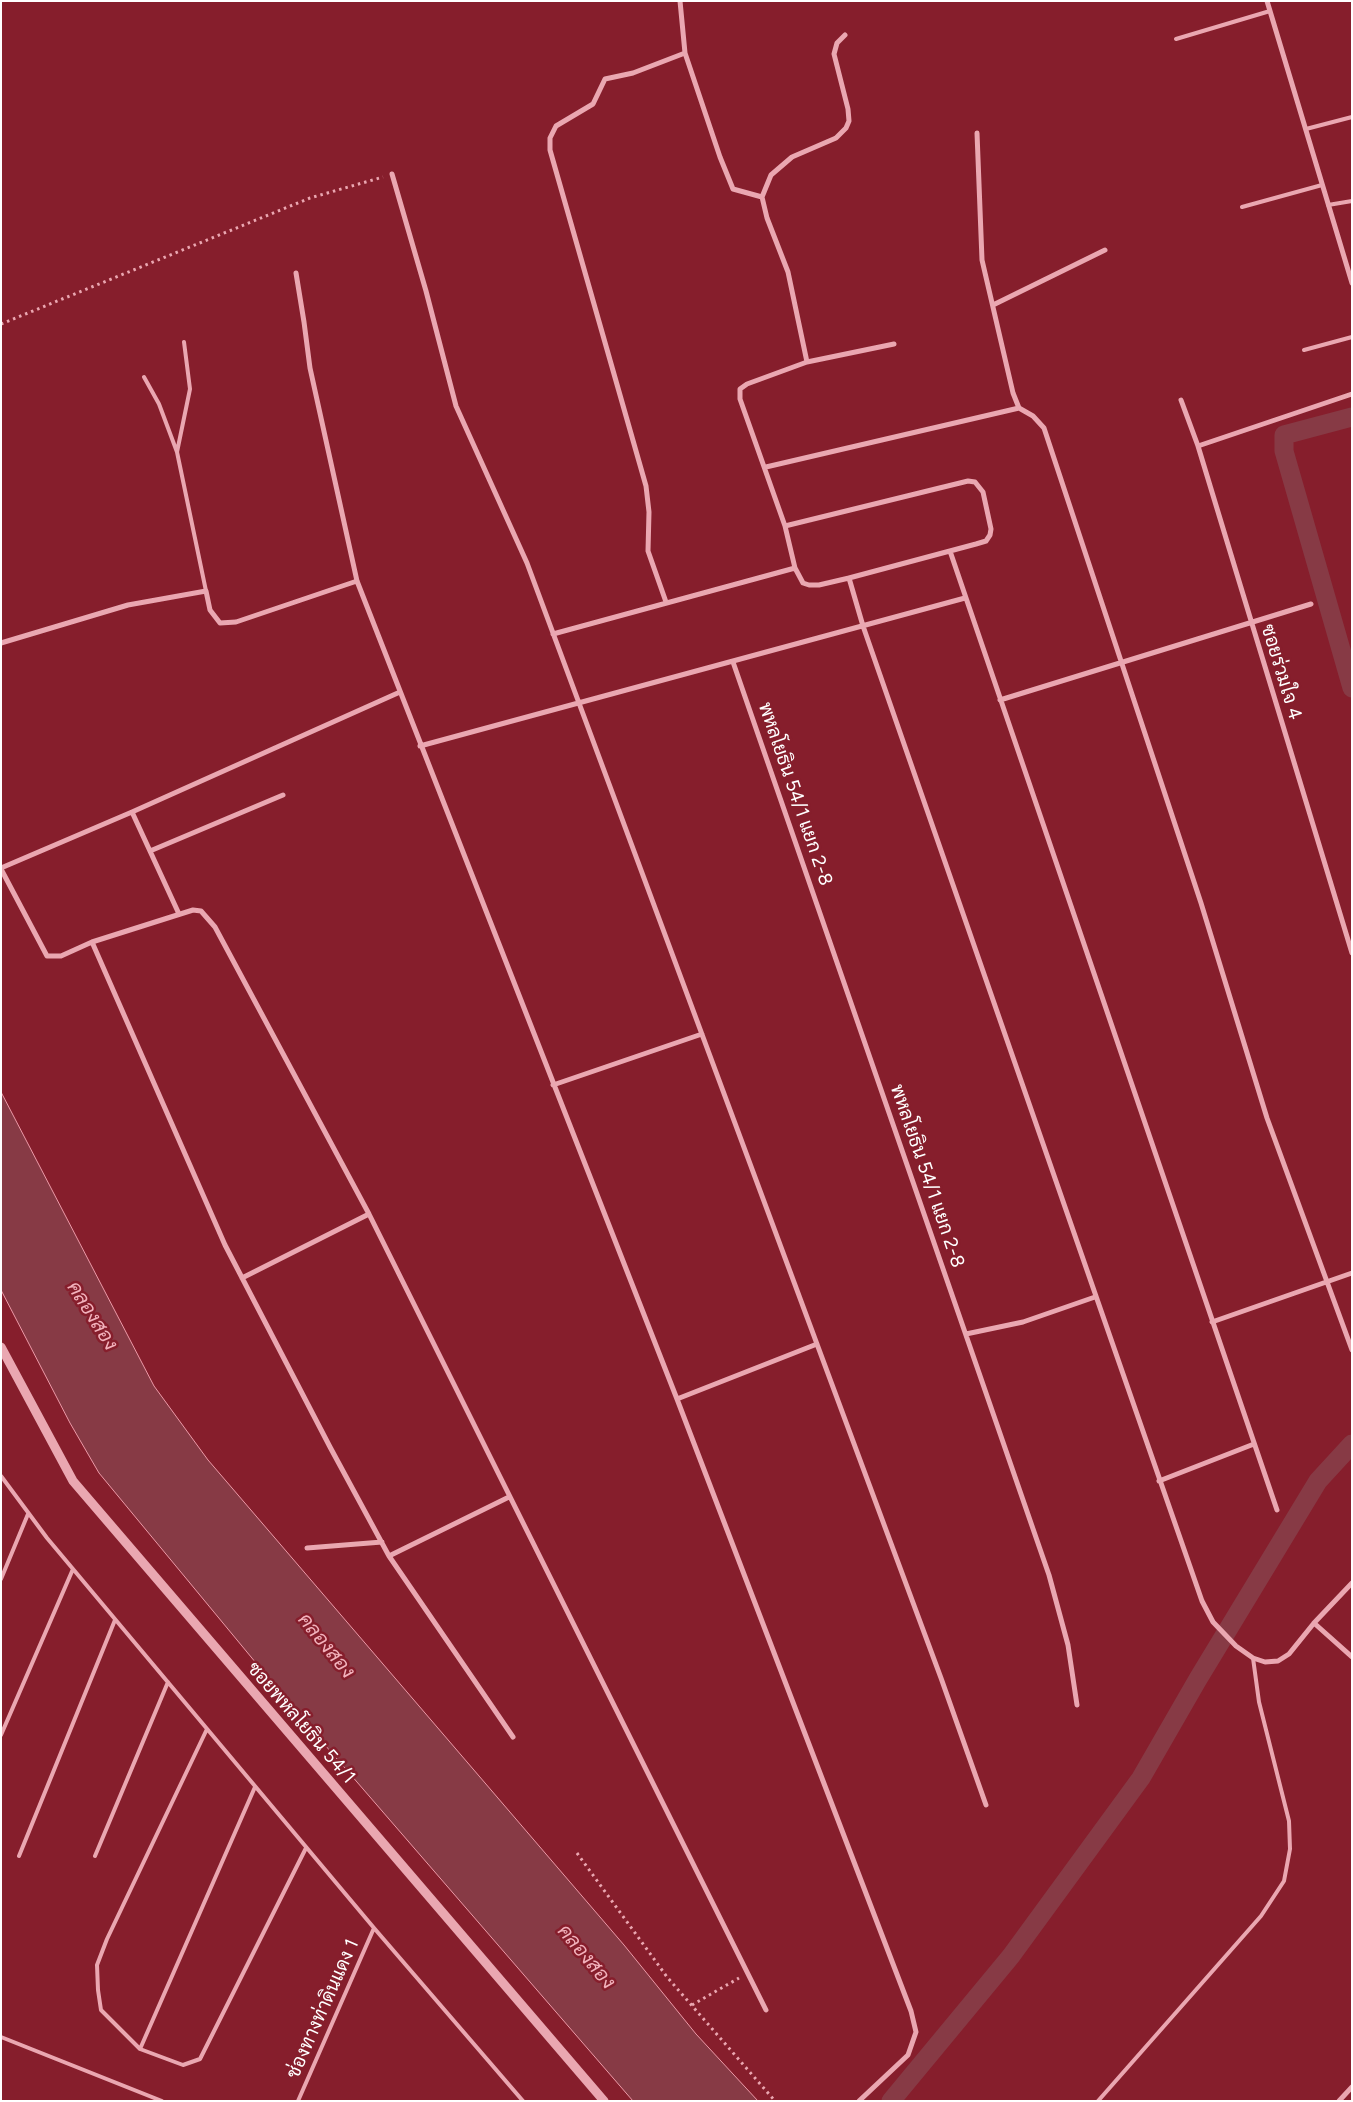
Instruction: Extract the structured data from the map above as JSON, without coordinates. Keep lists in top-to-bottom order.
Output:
{
  "streets": {
    "street": ["ซอยร่วมใจ 4", "พหลโยธิน 54/1 แยก 2-8", "ซอยพหลโยธิน 54/1"],
    "lane": ["ช่องทางท่าดินแดง 1"]
  },
  "water": ["คลองสอง"]
}
